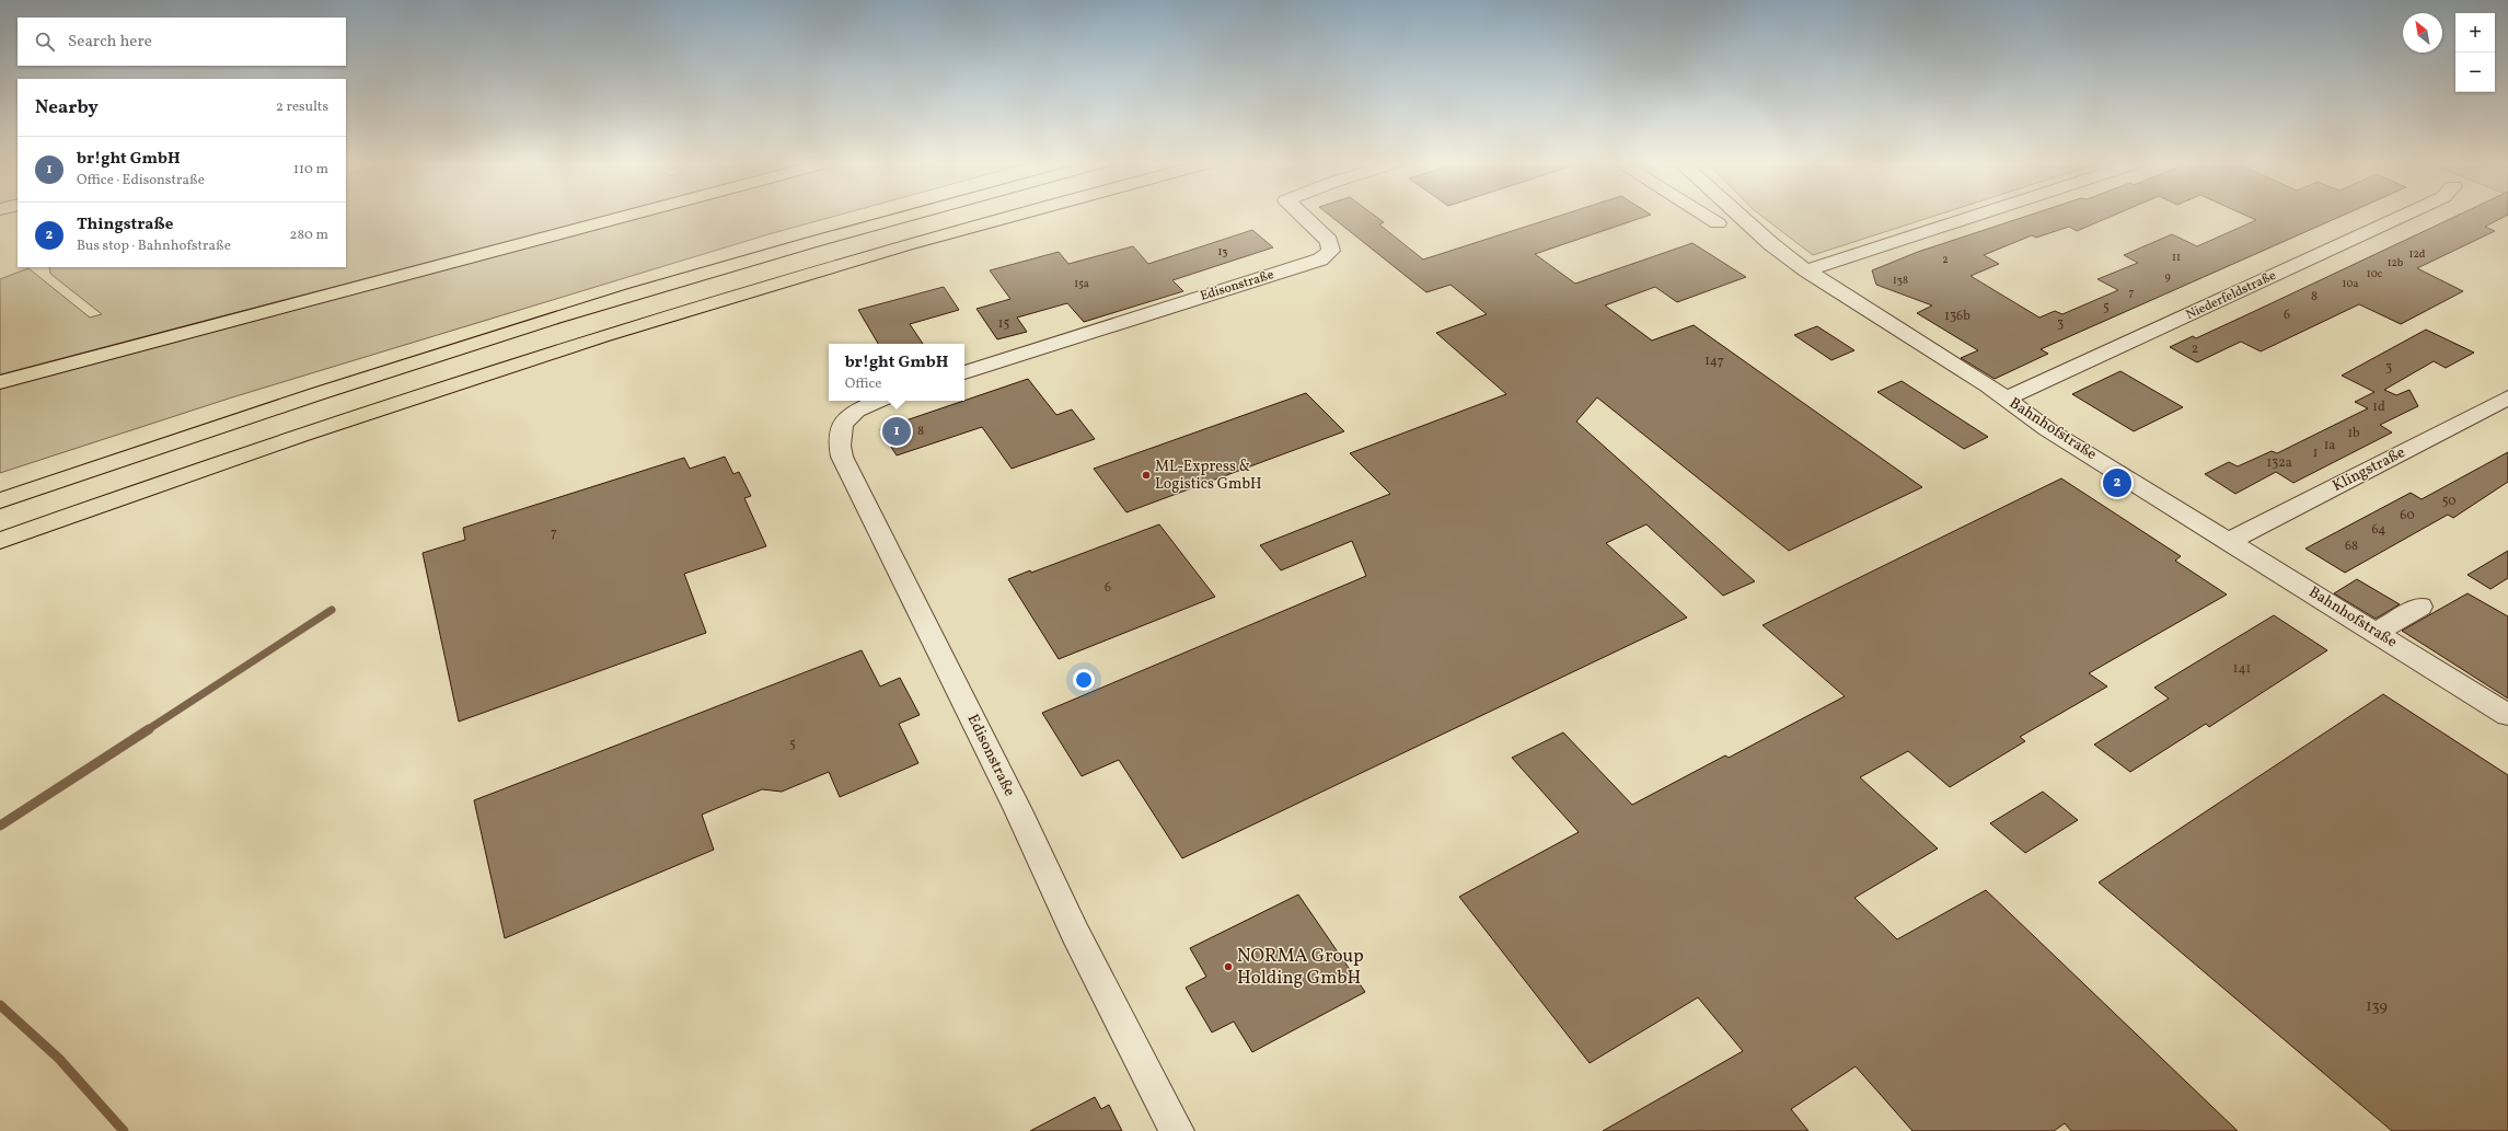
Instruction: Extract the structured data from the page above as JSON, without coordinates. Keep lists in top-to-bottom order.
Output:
{
  "streets": {
    "street": [
      "Edisonstraße",
      "Niederfeldstraße",
      "Bahnhofstraße",
      "Klingstraße"
    ]
  },
  "crossings": [
    ["Niederfeldstraße", "Bahnhofstraße"],
    ["Bahnhofstraße", "Klingstraße"]
  ],
  "places": ["ML-Express & Logistics GmbH", "NORMA Group Holding GmbH"],
  "house_numbers": [
    "13",
    "12d",
    "11",
    "2",
    "12b",
    "10c",
    "9",
    "138",
    "15a",
    "10a",
    "7",
    "8",
    "5",
    "6",
    "136b",
    "15",
    "3",
    "2",
    "147",
    "3",
    "1d",
    "8",
    "1b",
    "1a",
    "1",
    "132a",
    "50",
    "60",
    "64",
    "7",
    "68",
    "6",
    "141",
    "5",
    "139"
  ],
  "north": "top left",
  "page": {
    "map_buttons": ["+", "−"],
    "search": "Search here",
    "heading": ["Nearby", "2 results"],
    "list": [
      {
        "mark": "1",
        "name": "br!ght GmbH",
        "note": "Office · Edisonstraße",
        "value": "110 m"
      },
      {
        "mark": "2",
        "name": "Thingstraße",
        "note": "Bus stop · Bahnhofstraße",
        "value": "280 m"
      }
    ],
    "popup": ["br!ght GmbH", "Office"],
    "pins": ["1", "2"]
  }
}
